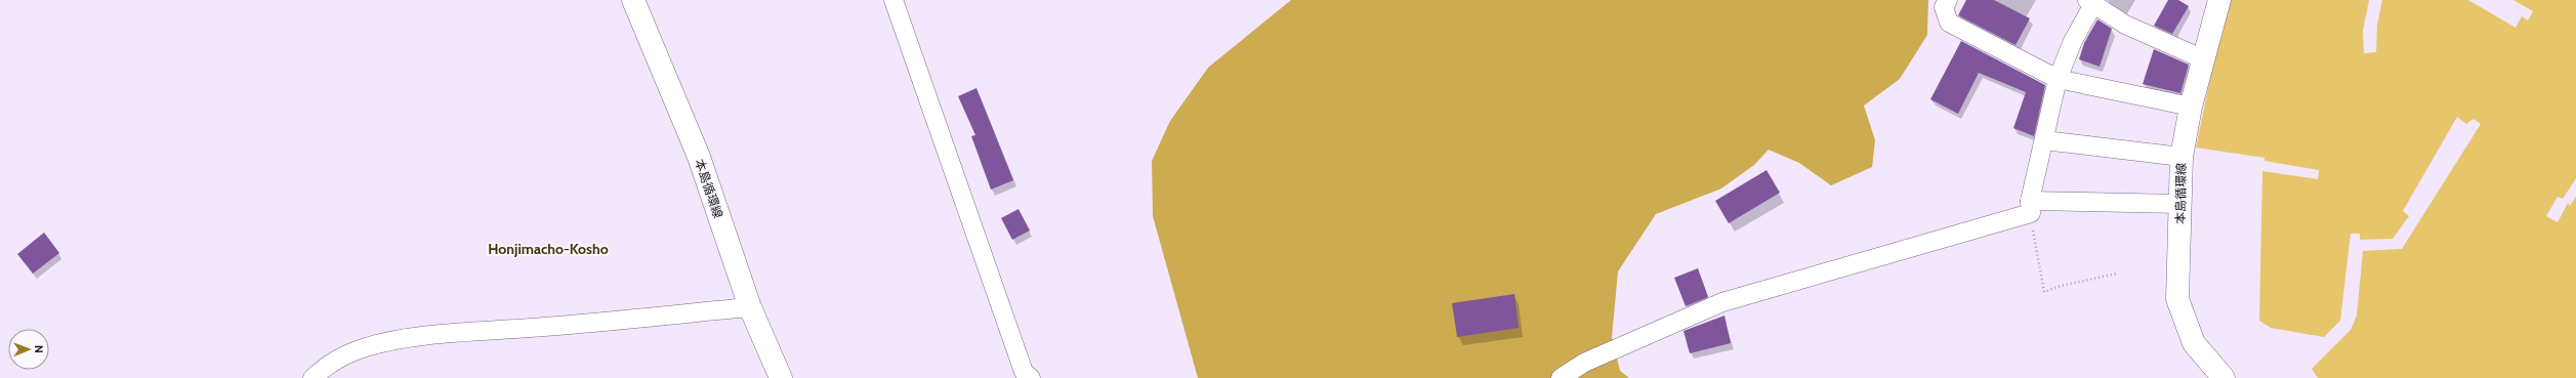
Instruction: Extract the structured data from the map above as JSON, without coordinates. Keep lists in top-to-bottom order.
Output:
{
  "streets": {
    "main road": ["本島循環線"]
  },
  "districts": ["Honjimacho-Kosho"],
  "north": "right"
}
